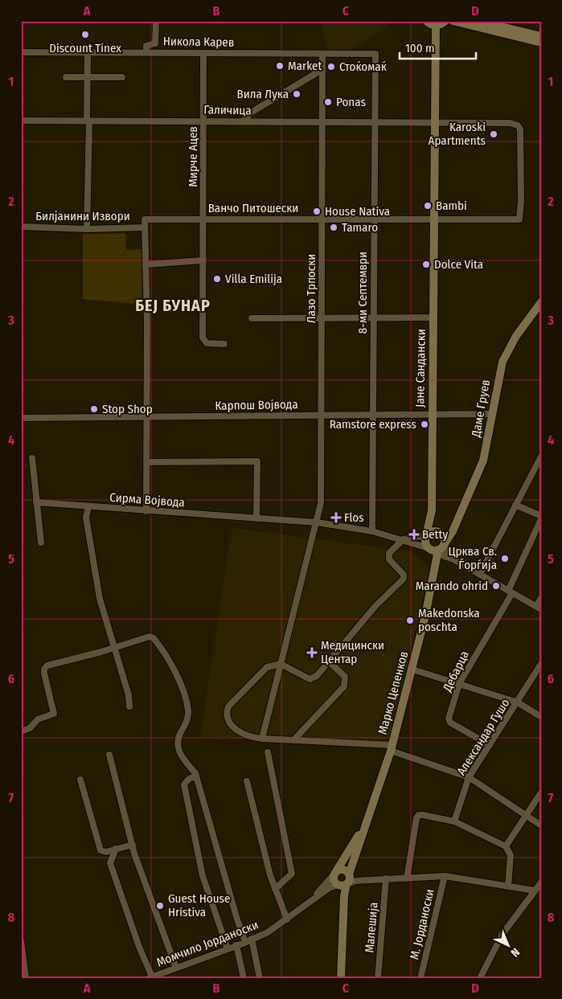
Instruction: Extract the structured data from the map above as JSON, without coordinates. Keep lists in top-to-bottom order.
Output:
{
  "streets": {
    "street": [
      "Никола Карев",
      "Галичица",
      "Мирче Ацев",
      "Ванчо Питошески",
      "Билјанини Извори",
      "Лазо Трпоски",
      "8-ми Септември",
      "Јане Сандански",
      "Карпош Војвода",
      "Даме Груев",
      "Сирма Војвода",
      "Дебарца",
      "Марко Цепенков",
      "Александар Гушо",
      "М. Јорданоски",
      "Малешија",
      "Момчило Јорданоски"
    ]
  },
  "crossings": [
    ["Никола Карев", "Мирче Ацев"],
    ["Никола Карев", "Лазо Трпоски"],
    ["Никола Карев", "8-ми Септември"],
    ["Галичица", "Мирче Ацев"],
    ["Галичица", "Лазо Трпоски"],
    ["Галичица", "8-ми Септември"],
    ["Галичица", "Јане Сандански"],
    ["Мирче Ацев", "Ванчо Питошески"],
    ["Ванчо Питошески", "Билјанини Извори"],
    ["Ванчо Питошески", "Лазо Трпоски"],
    ["Ванчо Питошески", "8-ми Септември"],
    ["Ванчо Питошески", "Јане Сандански"],
    ["Лазо Трпоски", "Карпош Војвода"],
    ["Лазо Трпоски", "Сирма Војвода"],
    ["8-ми Септември", "Карпош Војвода"],
    ["8-ми Септември", "Сирма Војвода"],
    ["Јане Сандански", "Карпош Војвода"],
    ["Јане Сандански", "Даме Груев"],
    ["Јане Сандански", "Сирма Војвода"],
    ["Јане Сандански", "Марко Цепенков"],
    ["Карпош Војвода", "Даме Груев"],
    ["Даме Груев", "Сирма Војвода"],
    ["Даме Груев", "Марко Цепенков"],
    ["Сирма Војвода", "Марко Цепенков"],
    ["Дебарца", "Александар Гушо"]
  ],
  "districts": ["БЕЈ БУНАР"],
  "places": {
    "other": [
      "Discount Tinex",
      "Market",
      "Стоќомаќ",
      "Вила Лука",
      "Ponas",
      "Karoski Apartments",
      "Bambi",
      "House Nativa",
      "Tamaro",
      "Dolce Vita",
      "Villa Emilija",
      "Stop Shop",
      "Ramstore express",
      "Црква Св. Ѓoрѓијa",
      "Marando ohrid",
      "Makedonska poschta",
      "Guest House Hristiva"
    ],
    "health": ["Flos", "Betty", "Медицински Центар"]
  },
  "scale_bar": "100 m",
  "north": "bottom right",
  "grid": {
    "columns": [
      "A",
      "B",
      "C",
      "D"
    ],
    "rows": [
      "1",
      "2",
      "3",
      "4",
      "5",
      "6",
      "7",
      "8"
    ]
  }
}
